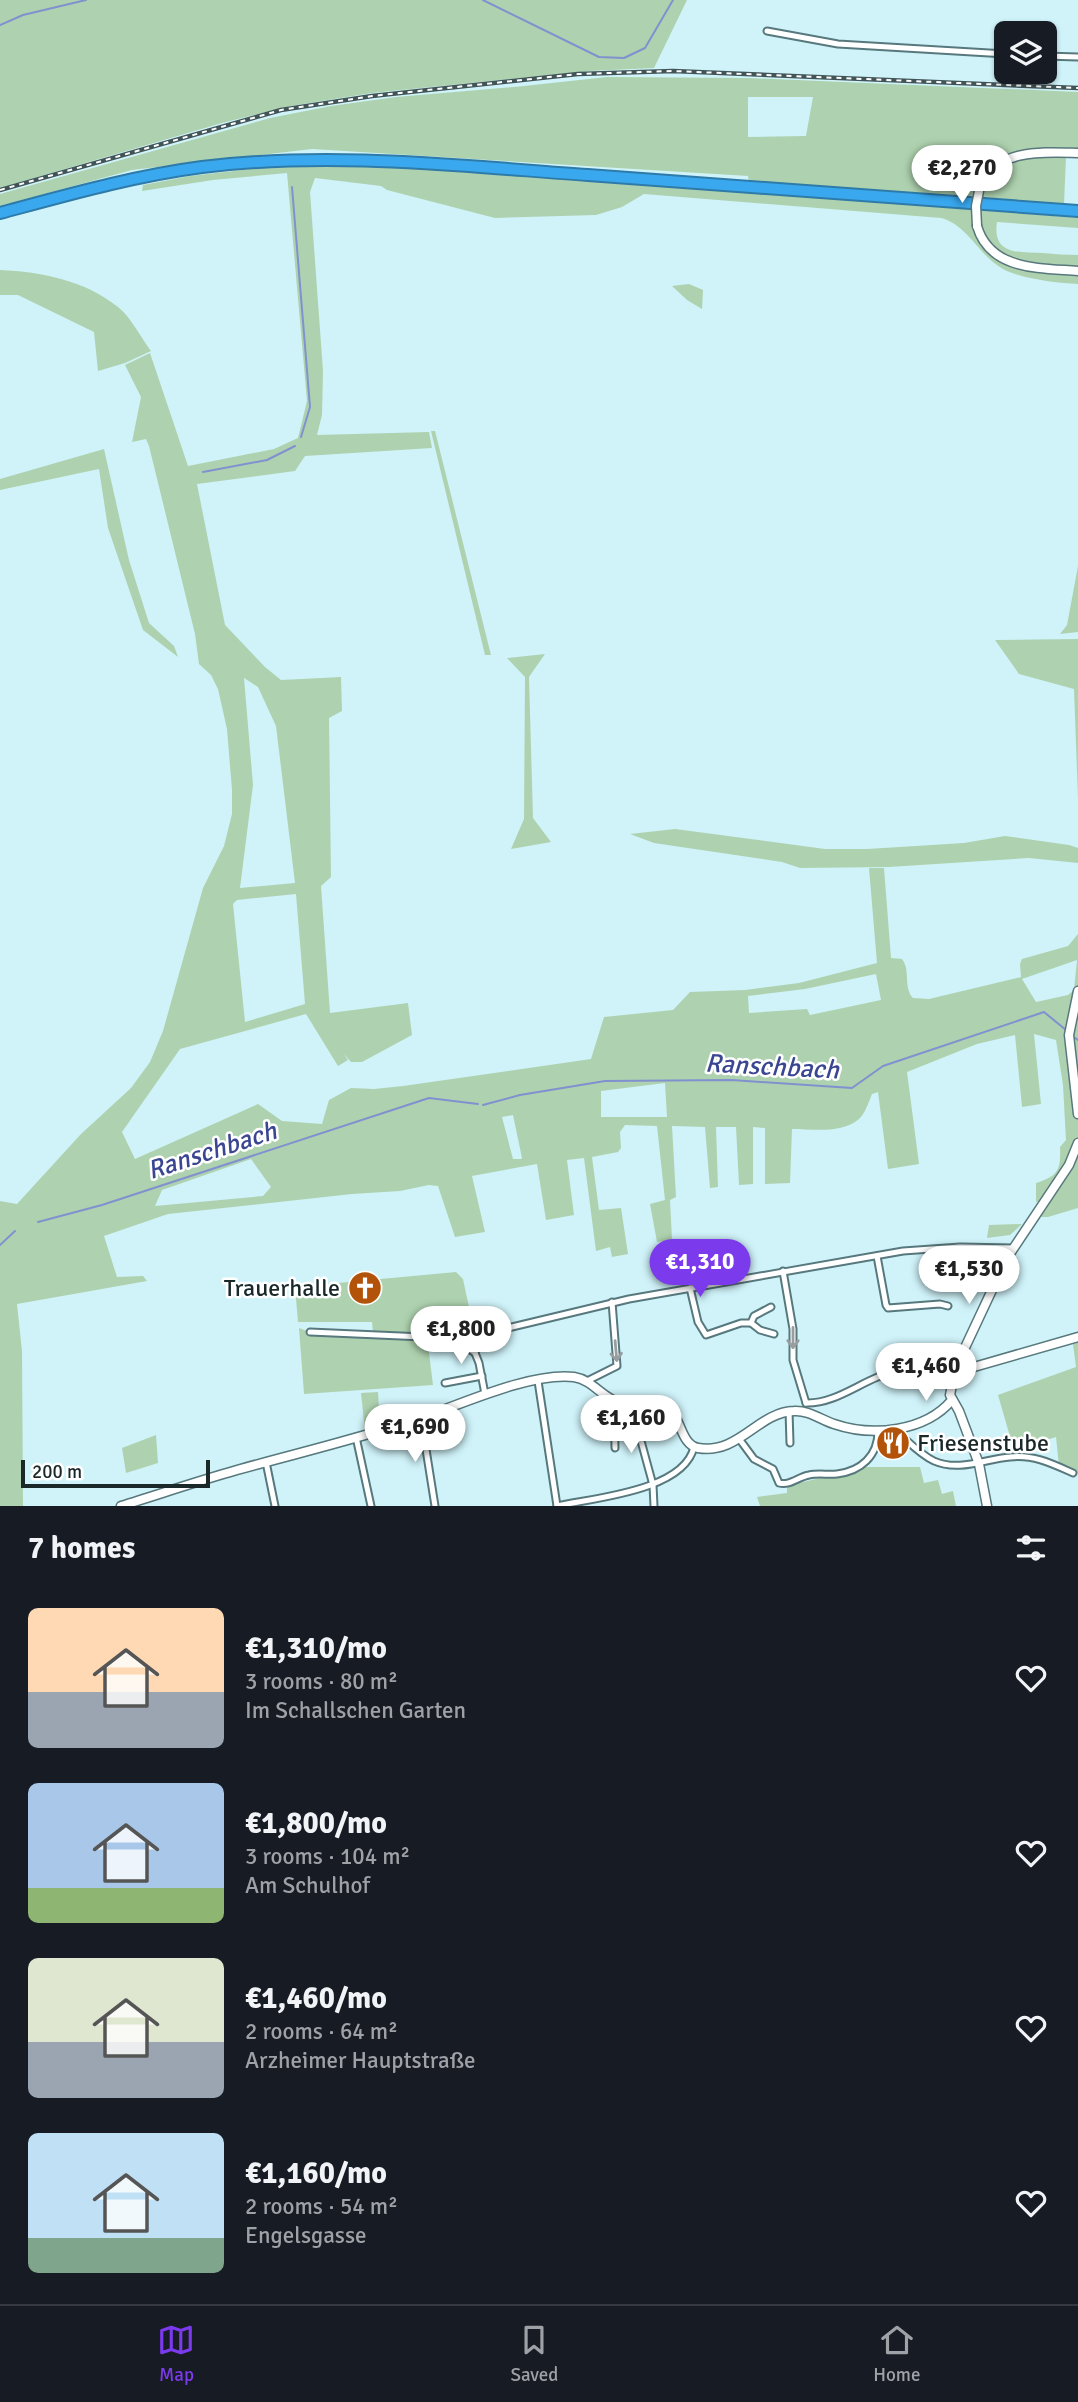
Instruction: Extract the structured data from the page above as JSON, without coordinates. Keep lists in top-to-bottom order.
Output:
{
  "water": ["Ranschbach"],
  "places": {
    "church": ["Trauerhalle"],
    "restaurant": ["Friesenstube"]
  },
  "scale_bar": "200 m",
  "page": {
    "price": [
      "€2,270",
      "€1,310",
      "€1,530",
      "€1,800",
      "€1,460",
      "€1,160",
      "€1,690"
    ],
    "scale": "200 m",
    "heading": "7 homes",
    "list": [
      {
        "name": "€1,310/mo",
        "note": "3 rooms · 80 m² · Im Schallschen Garten"
      },
      {
        "name": "€1,800/mo",
        "note": "3 rooms · 104 m² · Am Schulhof"
      },
      {
        "name": "€1,460/mo",
        "note": "2 rooms · 64 m² · Arzheimer Hauptstraße"
      },
      {
        "name": "€1,160/mo",
        "note": "2 rooms · 54 m² · Engelsgasse"
      }
    ],
    "tabs": ["Map", "Saved", "Home"]
  }
}
